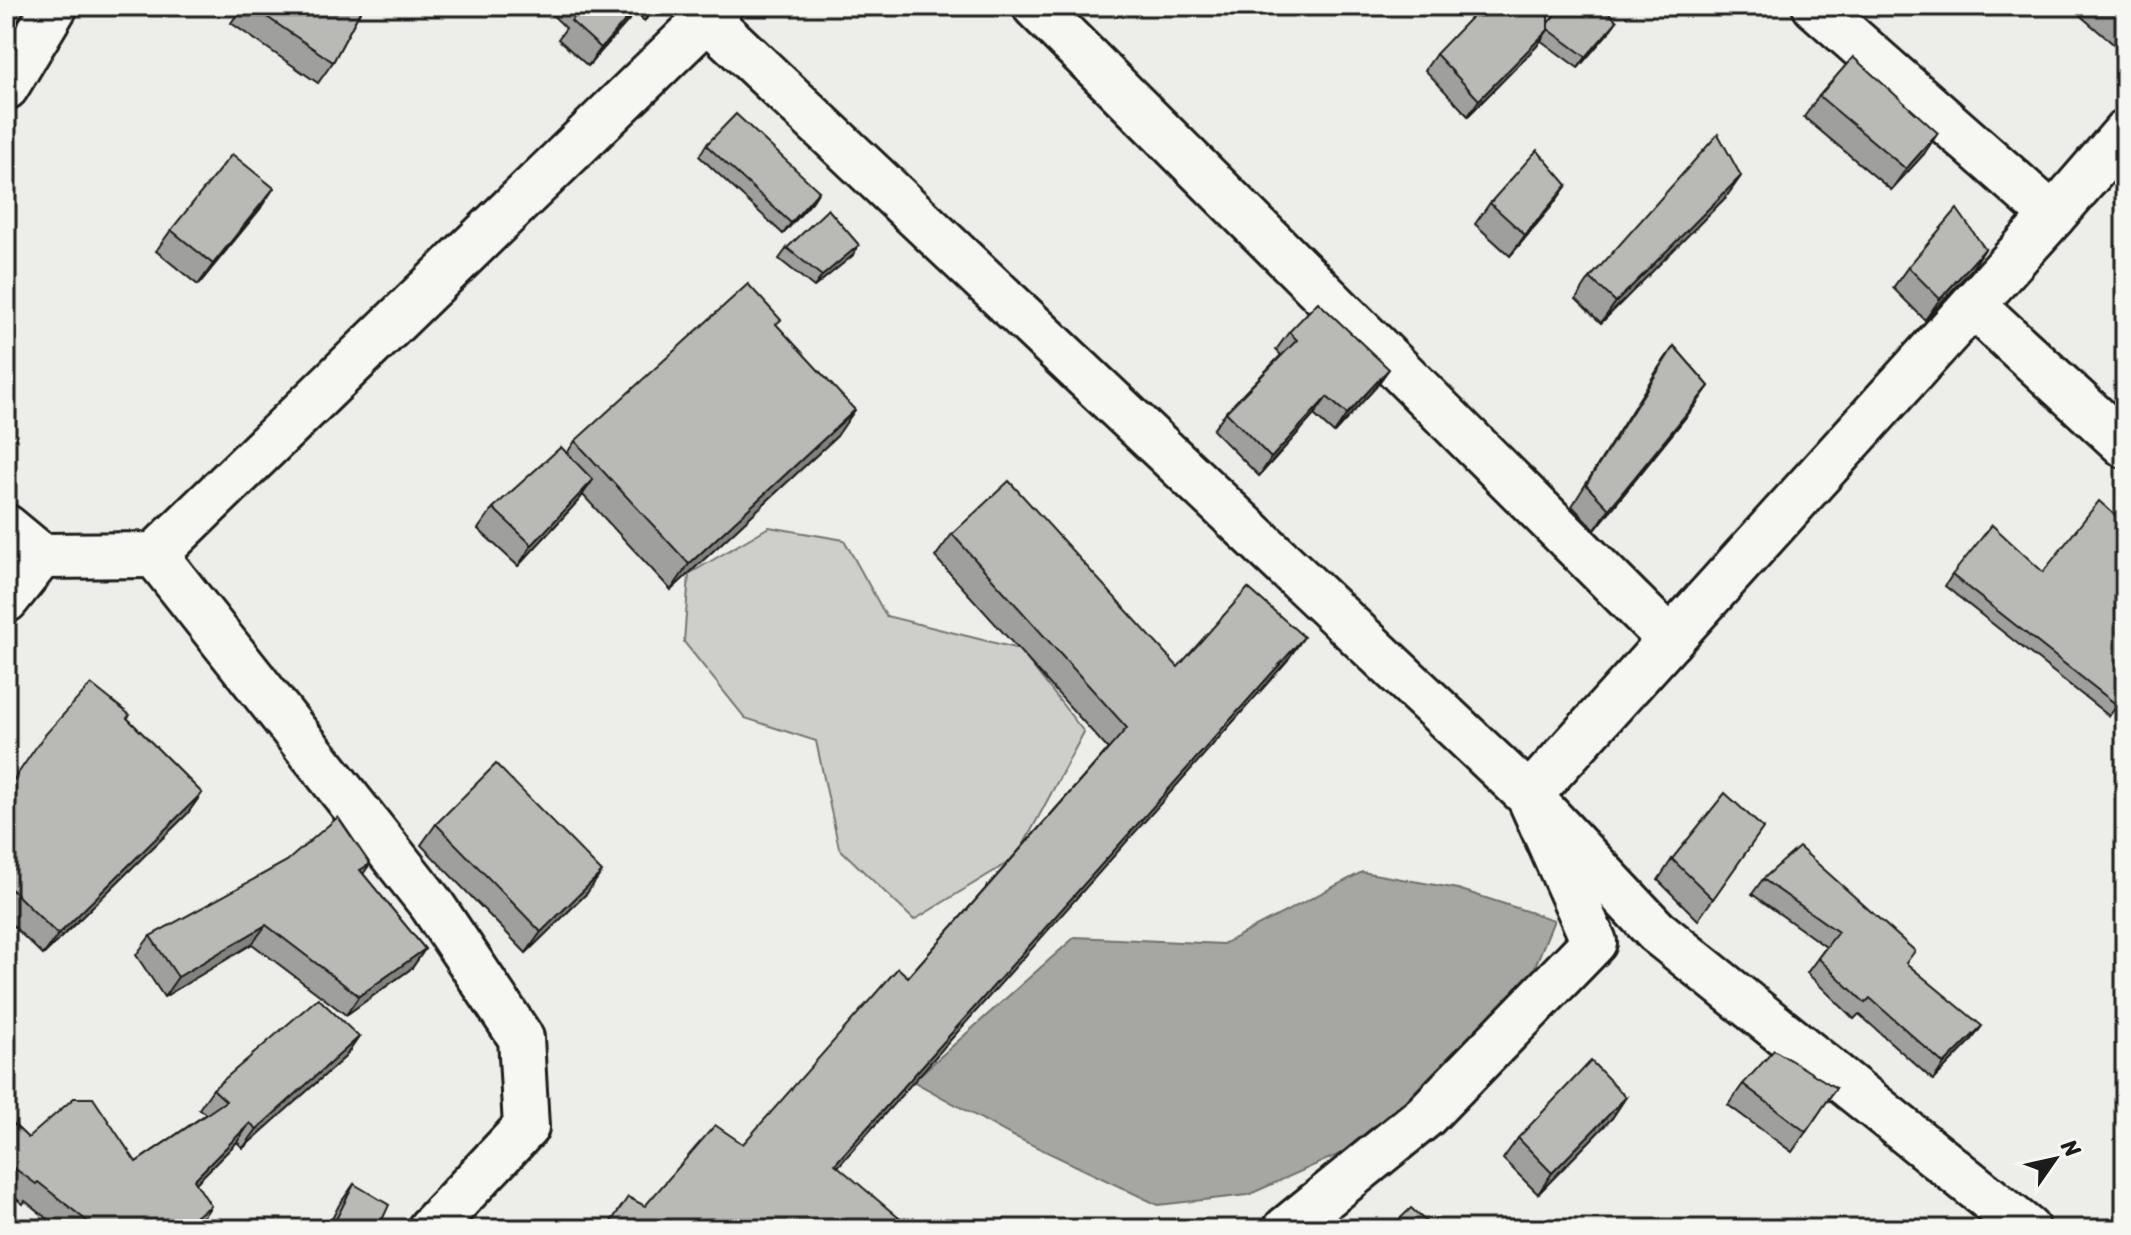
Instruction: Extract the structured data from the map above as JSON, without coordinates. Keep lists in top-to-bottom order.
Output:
{
  "north": "top right"
}
